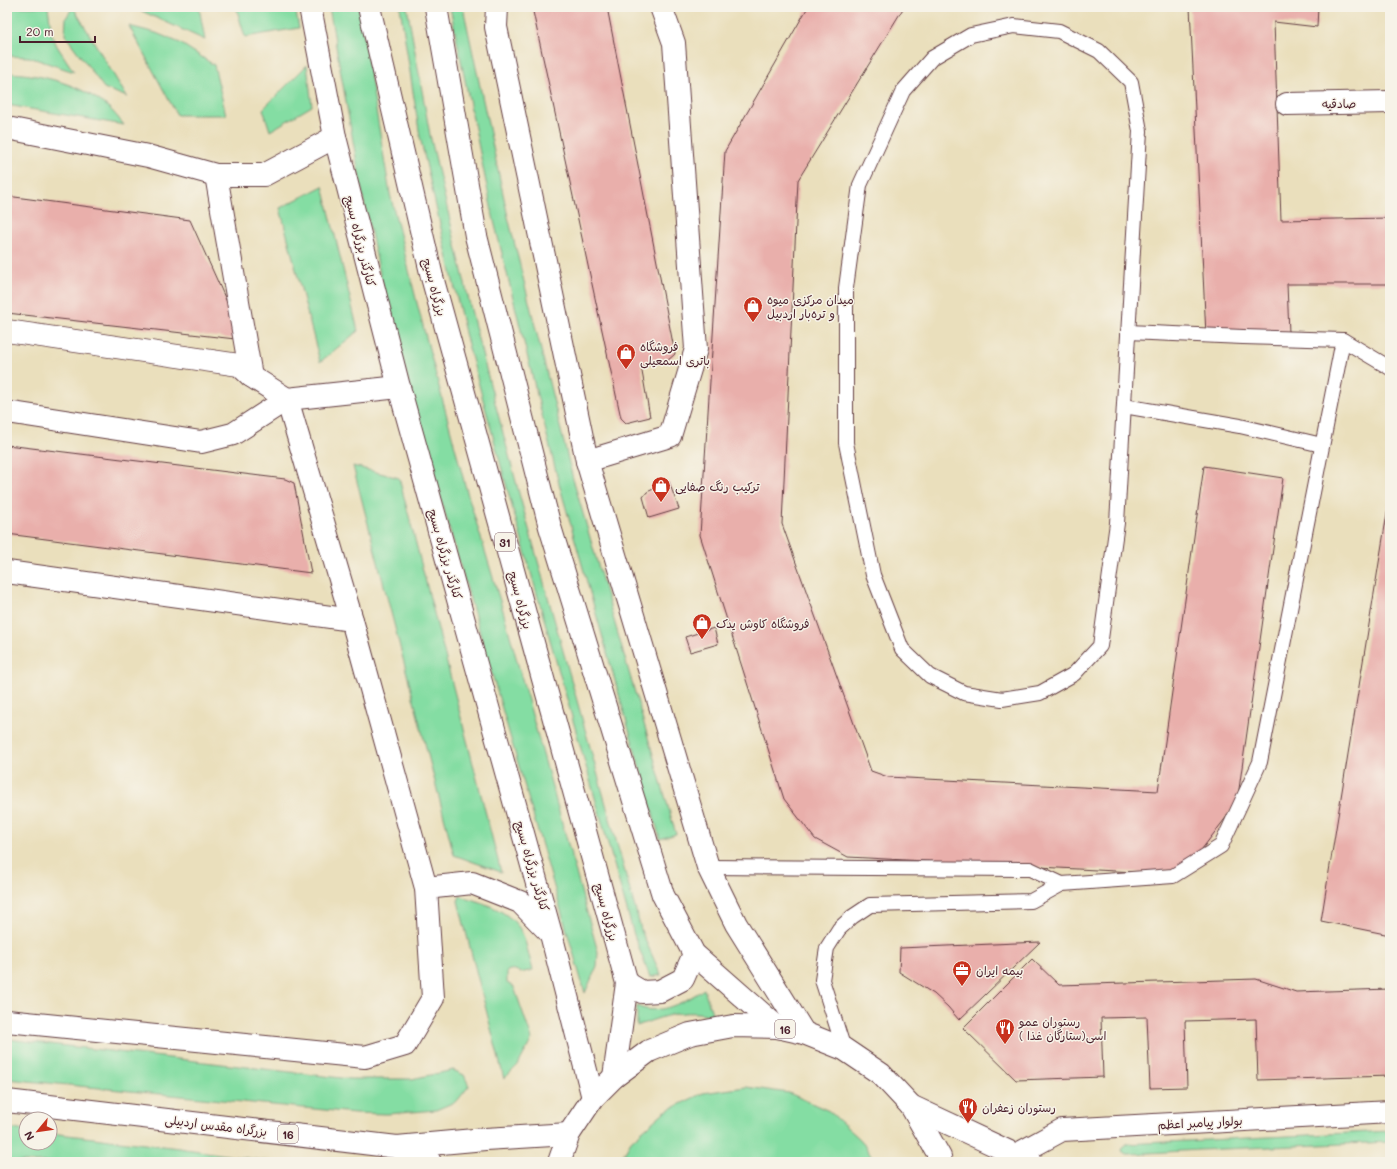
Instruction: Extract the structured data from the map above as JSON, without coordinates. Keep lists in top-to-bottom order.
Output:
{
  "streets": {
    "main road": [
      "صادقیه",
      "کنارگذر بزرگراه بسیج",
      "بزرگراه بسیج",
      "31",
      "16",
      "بولوار پیامبر اعظم",
      "بزرگراه مقدس اردبیلی"
    ]
  },
  "crossings": [
    ["کنارگذر بزرگراه بسیج", "16"],
    ["بزرگراه بسیج", "16"],
    ["16", "بولوار پیامبر اعظم"],
    ["16", "بزرگراه مقدس اردبیلی"]
  ],
  "places": {
    "shop": [
      "میدان مرکزی میوه و تره‌بار اردبیل",
      "فروشگاه باتری اسمعیلی",
      "ترکیب رنگ صفایی",
      "فروشگاه کاوش یدک"
    ],
    "office": ["بیمه ایران"],
    "restaurant": ["رستوران عمو اسی(ستارگان غذا )", "رستوران زعفران"]
  },
  "scale_bar": "20 m",
  "north": "bottom left"
}
